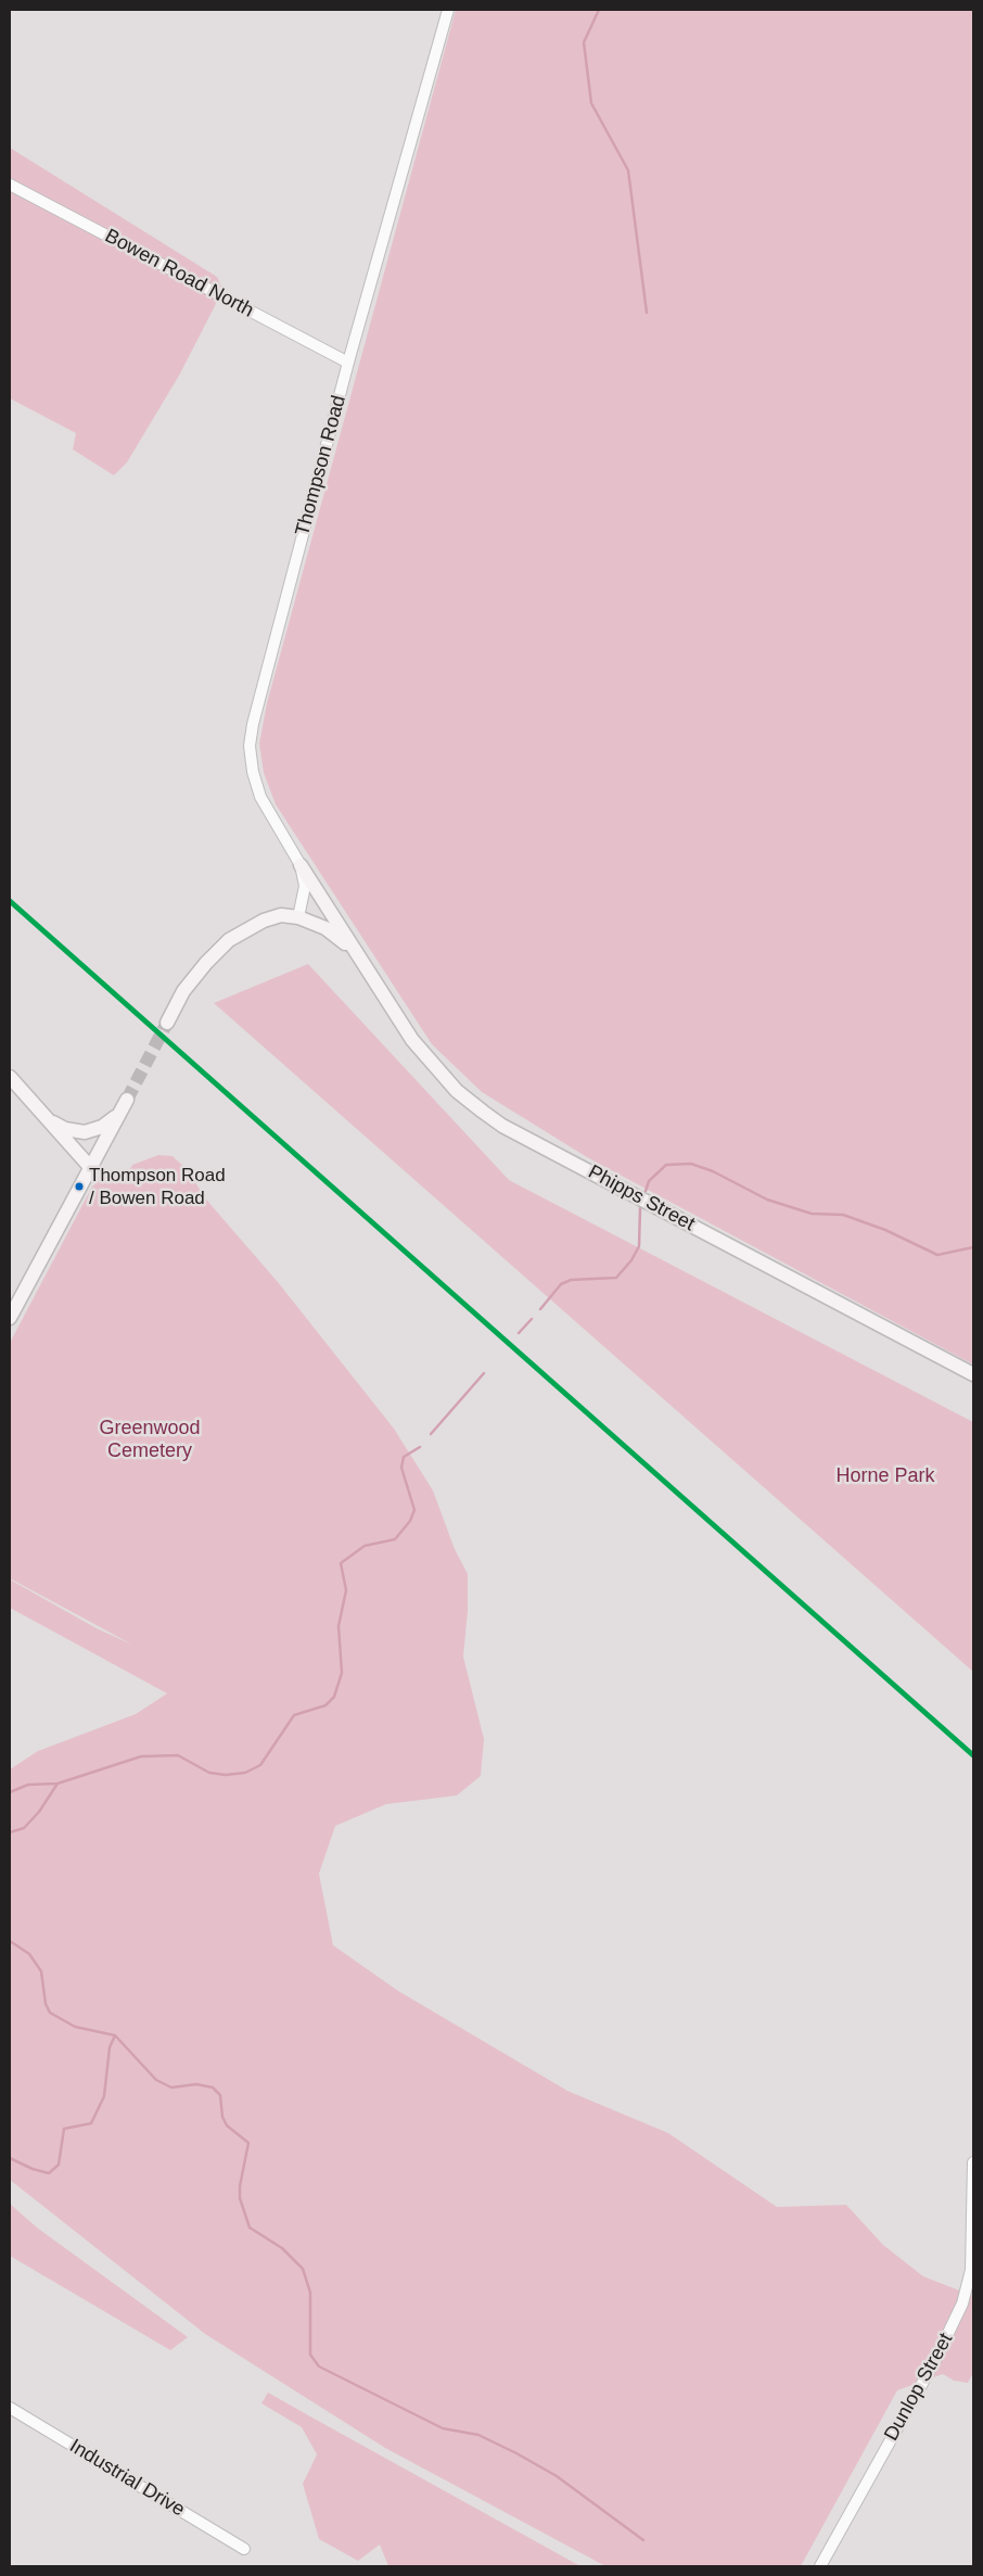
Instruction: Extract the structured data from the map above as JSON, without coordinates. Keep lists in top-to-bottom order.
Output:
{
  "streets": {
    "main road": ["Phipps Street"],
    "street": [
      "Bowen Road North",
      "Thompson Road",
      "Dunlop Street",
      "Industrial Drive"
    ]
  },
  "crossings": [
    ["Bowen Road North", "Thompson Road"]
  ],
  "parks": ["Greenwood Cemetery", "Horne Park"],
  "places": ["Thompson Road / Bowen Road"]
}
